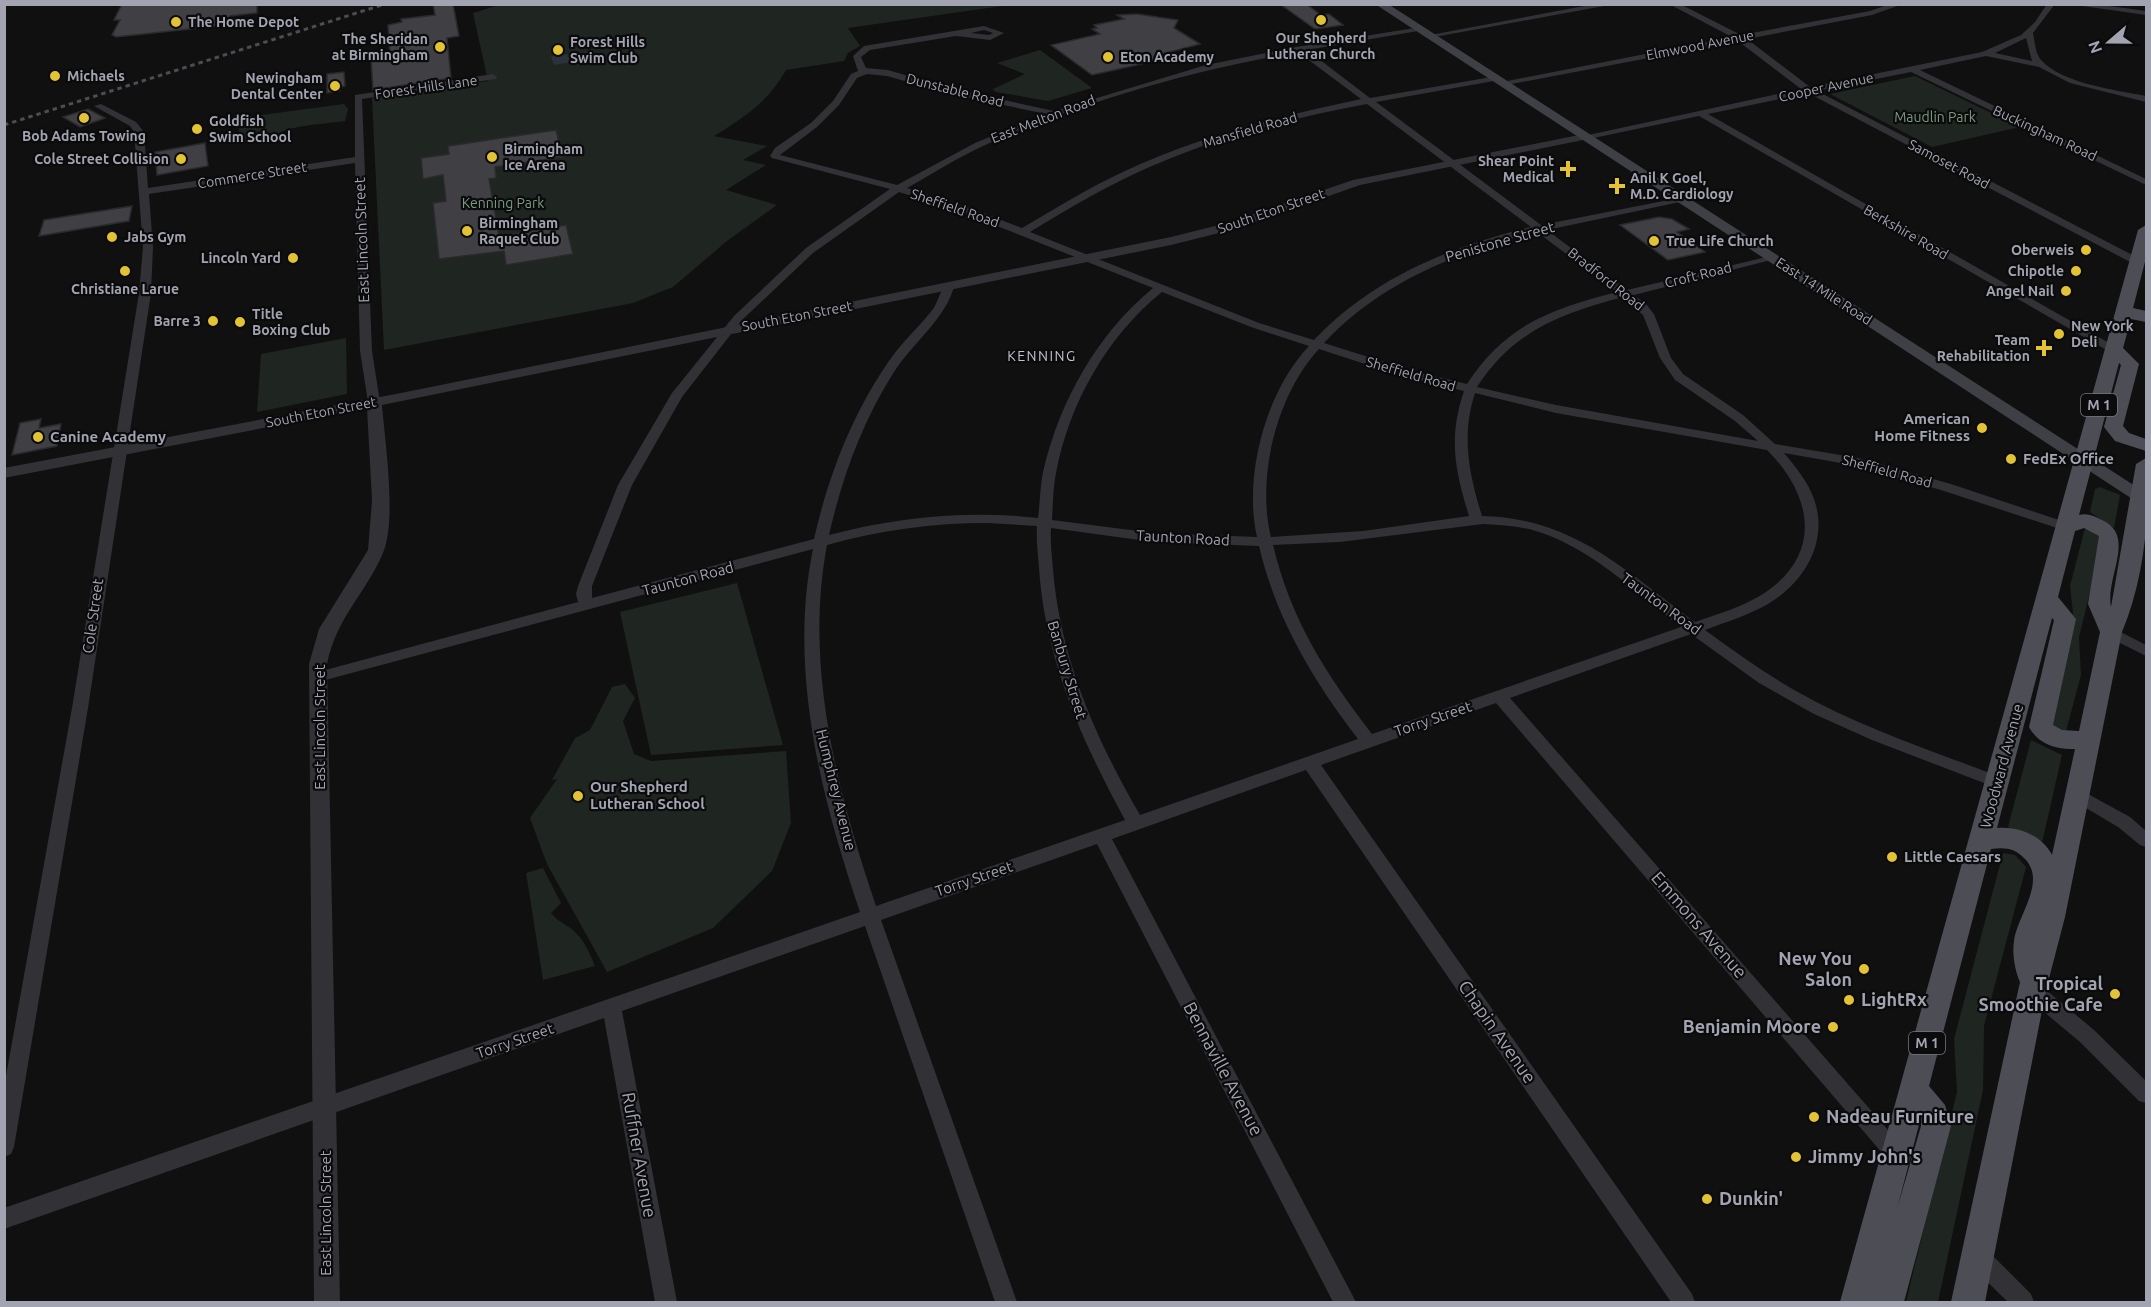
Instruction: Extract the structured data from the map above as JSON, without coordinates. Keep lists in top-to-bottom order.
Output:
{
  "streets": {
    "main road": ["East 14 Mile Road", "M 1", "Woodward Avenue"],
    "street": [
      "Elmwood Avenue",
      "Forest Hills Lane",
      "Cooper Avenue",
      "Dunstable Road",
      "East Melton Road",
      "Mansfield Road",
      "Buckingham Road",
      "Samoset Road",
      "Commerce Street",
      "Sheffield Road",
      "South Eton Street",
      "Berkshire Road",
      "East Lincoln Street",
      "Penistone Street",
      "Croft Road",
      "Bradford Road",
      "Taunton Road",
      "Cole Street",
      "Banbury Street",
      "Torry Street",
      "Humphrey Avenue",
      "Emmons Avenue",
      "Chapin Avenue",
      "Bennaville Avenue",
      "Ruffner Avenue"
    ]
  },
  "crossings": [
    ["Elmwood Avenue", "Mansfield Road"],
    ["Elmwood Avenue", "Samoset Road"],
    ["Elmwood Avenue", "East 14 Mile Road"],
    ["Forest Hills Lane", "East Lincoln Street"],
    ["Cooper Avenue", "Buckingham Road"],
    ["Cooper Avenue", "Samoset Road"],
    ["Cooper Avenue", "South Eton Street"],
    ["Cooper Avenue", "Berkshire Road"],
    ["Cooper Avenue", "East 14 Mile Road"],
    ["Dunstable Road", "East Melton Road"],
    ["Dunstable Road", "Sheffield Road"],
    ["East Melton Road", "Sheffield Road"],
    ["East Melton Road", "South Eton Street"],
    ["East Melton Road", "Bradford Road"],
    ["East Melton Road", "East 14 Mile Road"],
    ["East Melton Road", "Taunton Road"],
    ["Mansfield Road", "Sheffield Road"],
    ["Mansfield Road", "Bradford Road"],
    ["Mansfield Road", "East 14 Mile Road"],
    ["Samoset Road", "Woodward Avenue"],
    ["Commerce Street", "East Lincoln Street"],
    ["Commerce Street", "Cole Street"],
    ["Sheffield Road", "South Eton Street"],
    ["Sheffield Road", "Penistone Street"],
    ["Sheffield Road", "Croft Road"],
    ["Sheffield Road", "Bradford Road"],
    ["Sheffield Road", "Banbury Street"],
    ["Sheffield Road", "Torry Street"],
    ["Sheffield Road", "Woodward Avenue"],
    ["South Eton Street", "East Lincoln Street"],
    ["South Eton Street", "Bradford Road"],
    ["South Eton Street", "East 14 Mile Road"],
    ["South Eton Street", "Cole Street"],
    ["South Eton Street", "Humphrey Avenue"],
    ["Berkshire Road", "Woodward Avenue"],
    ["East Lincoln Street", "Taunton Road"],
    ["East Lincoln Street", "Torry Street"],
    ["Penistone Street", "Bradford Road"],
    ["Penistone Street", "East 14 Mile Road"],
    ["Penistone Street", "Taunton Road"],
    ["Penistone Street", "Torry Street"],
    ["Croft Road", "Bradford Road"],
    ["Croft Road", "East 14 Mile Road"],
    ["Croft Road", "Taunton Road"],
    ["Bradford Road", "Torry Street"],
    ["East 14 Mile Road", "Woodward Avenue"],
    ["Taunton Road", "Banbury Street"],
    ["Taunton Road", "Torry Street"],
    ["Taunton Road", "Woodward Avenue"],
    ["Taunton Road", "Humphrey Avenue"],
    ["Banbury Street", "Torry Street"],
    ["Torry Street", "Humphrey Avenue"],
    ["Torry Street", "Emmons Avenue"],
    ["Torry Street", "Chapin Avenue"],
    ["Torry Street", "Bennaville Avenue"],
    ["Torry Street", "Ruffner Avenue"],
    ["Woodward Avenue", "Emmons Avenue"]
  ],
  "districts": ["KENNING"],
  "parks": ["Maudlin Park", "Kenning Park"],
  "places": {
    "other": [
      "Our Shepherd Lutheran Church",
      "The Home Depot",
      "The Sheridan at Birmingham",
      "Forest Hills Swim Club",
      "Eton Academy",
      "Michaels",
      "Newingham Dental Center",
      "Bob Adams Towing",
      "Goldfish Swim School",
      "Birmingham Ice Arena",
      "Cole Street Collision",
      "Birmingham Raquet Club",
      "Jabs Gym",
      "True Life Church",
      "Oberweis",
      "Lincoln Yard",
      "Christiane Larue",
      "Chipotle",
      "Angel Nail",
      "Barre 3",
      "Title Boxing Club",
      "New York Deli",
      "American Home Fitness",
      "Canine Academy",
      "FedEx Office",
      "Our Shepherd Lutheran School",
      "Little Caesars",
      "New You Salon",
      "Tropical Smoothie Cafe",
      "LightRx",
      "Benjamin Moore",
      "Nadeau Furniture",
      "Jimmy John's",
      "Dunkin'"
    ],
    "health": ["Shear Point Medical", "Anil K Goel, M.D. Cardiology", "Team Rehabilitation"]
  },
  "north": "left"
}
